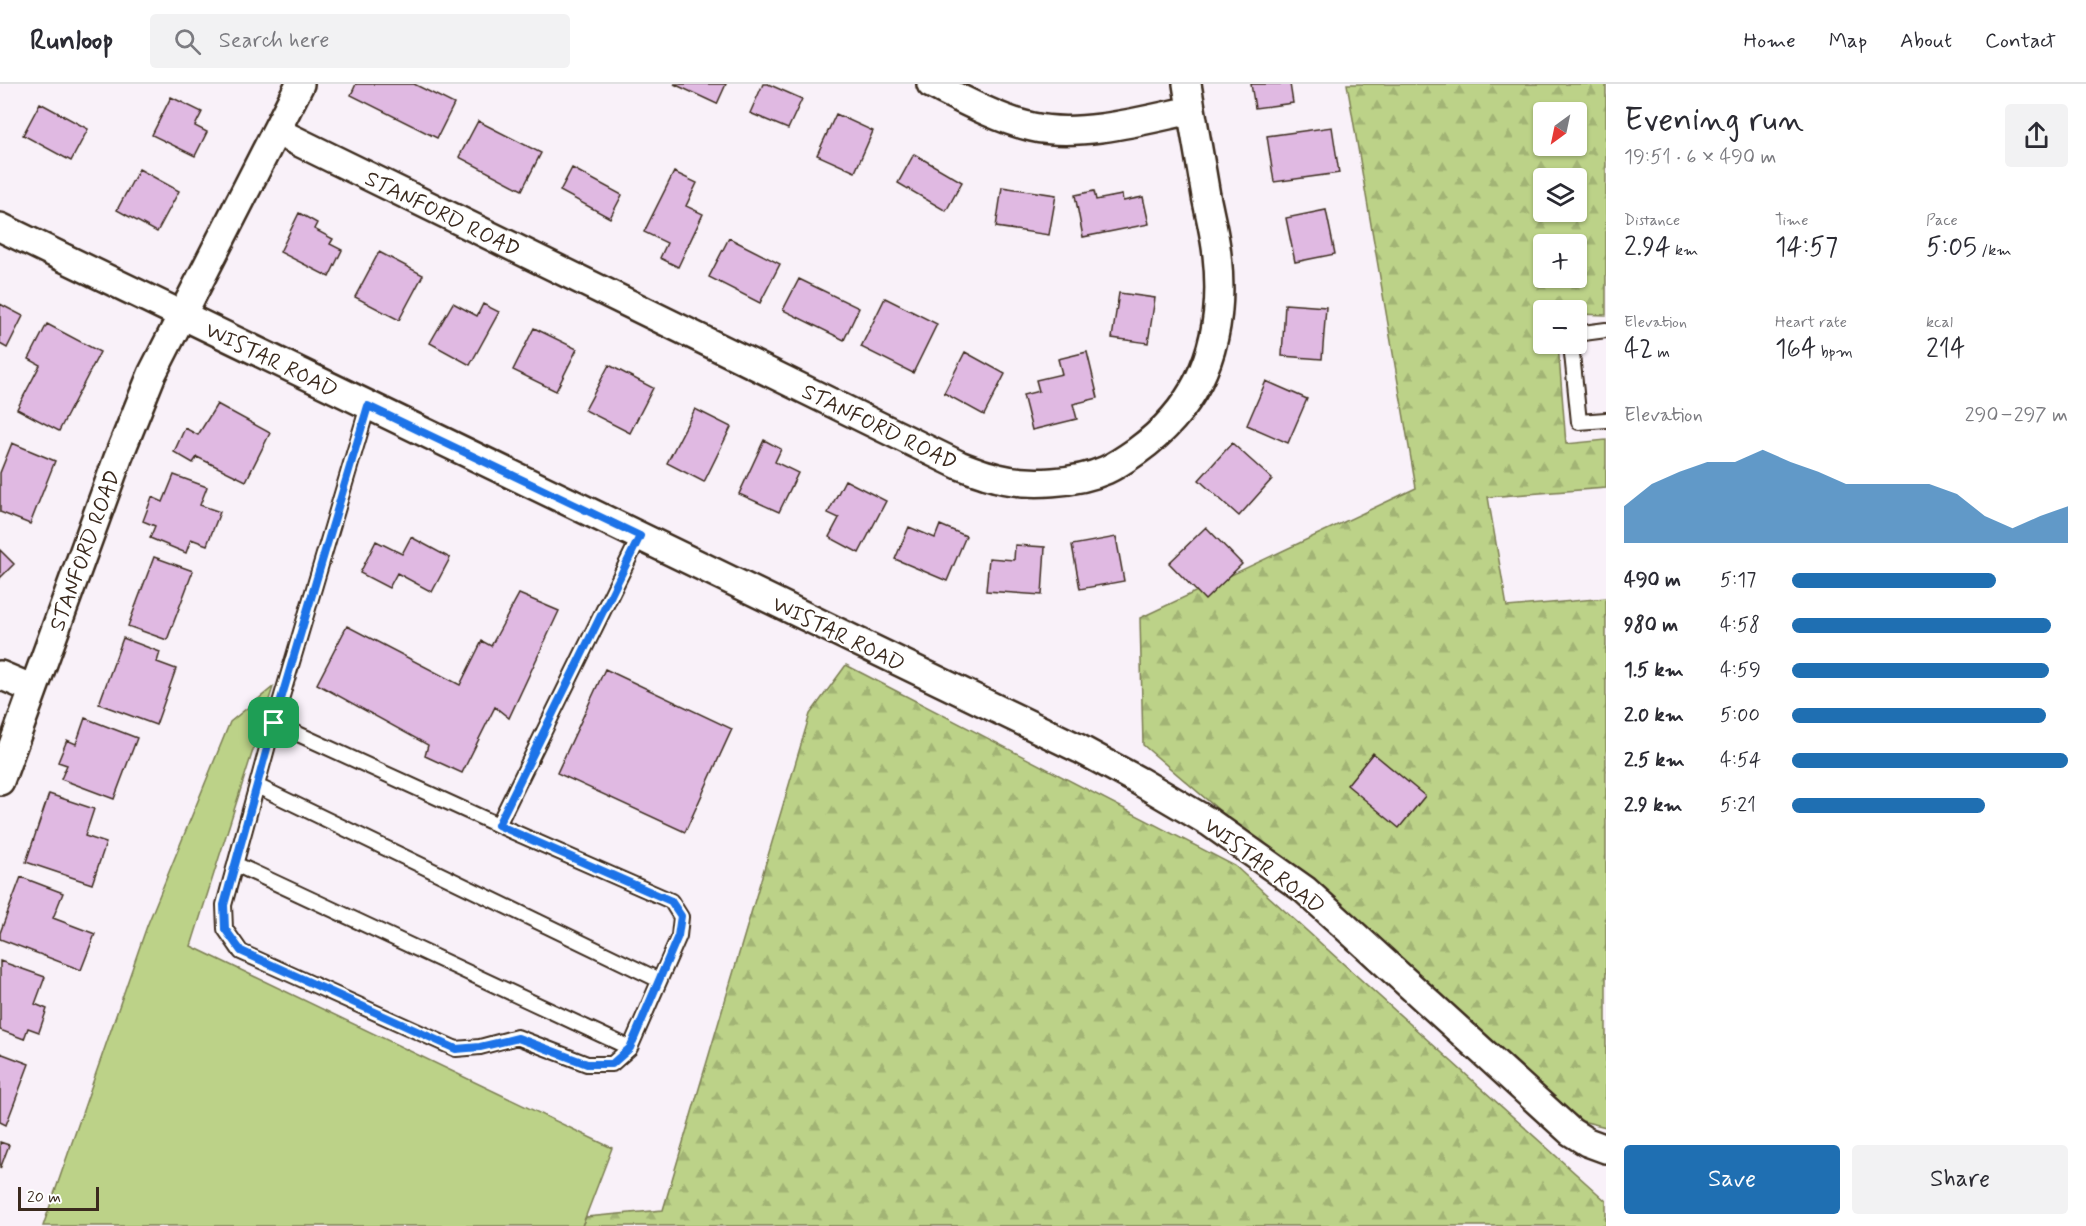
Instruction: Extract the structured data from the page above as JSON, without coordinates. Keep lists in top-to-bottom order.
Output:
{
  "streets": {
    "street": ["STANFORD ROAD", "WISTAR ROAD"]
  },
  "crossings": [
    ["STANFORD ROAD", "WISTAR ROAD"]
  ],
  "scale_bar": "20 m",
  "north": "bottom left",
  "page": {
    "header": "Runloop",
    "search": "Search here",
    "nav": [
      "Home",
      "Map",
      "About",
      "Contact"
    ],
    "heading": ["Evening run", "19:51 · 6 × 490 m"],
    "map_buttons": ["+", "−"],
    "stats": [
      ["Distance", "2.94 km"],
      ["Time", "14:57"],
      ["Pace", "5:05 /km"],
      ["Elevation", "42 m"],
      ["Heart rate", "164 bpm"],
      ["kcal", "214"]
    ],
    "chart": ["Elevation", "290–297 m"],
    "list": [
      {
        "name": "490 m",
        "note": "5:17"
      },
      {
        "name": "980 m",
        "note": "4:58"
      },
      {
        "name": "1.5 km",
        "note": "4:59"
      },
      {
        "name": "2.0 km",
        "note": "5:00"
      },
      {
        "name": "2.5 km",
        "note": "4:54"
      },
      {
        "name": "2.9 km",
        "note": "5:21"
      }
    ],
    "buttons": ["Save", "Share"],
    "scale": "20 m"
  }
}
